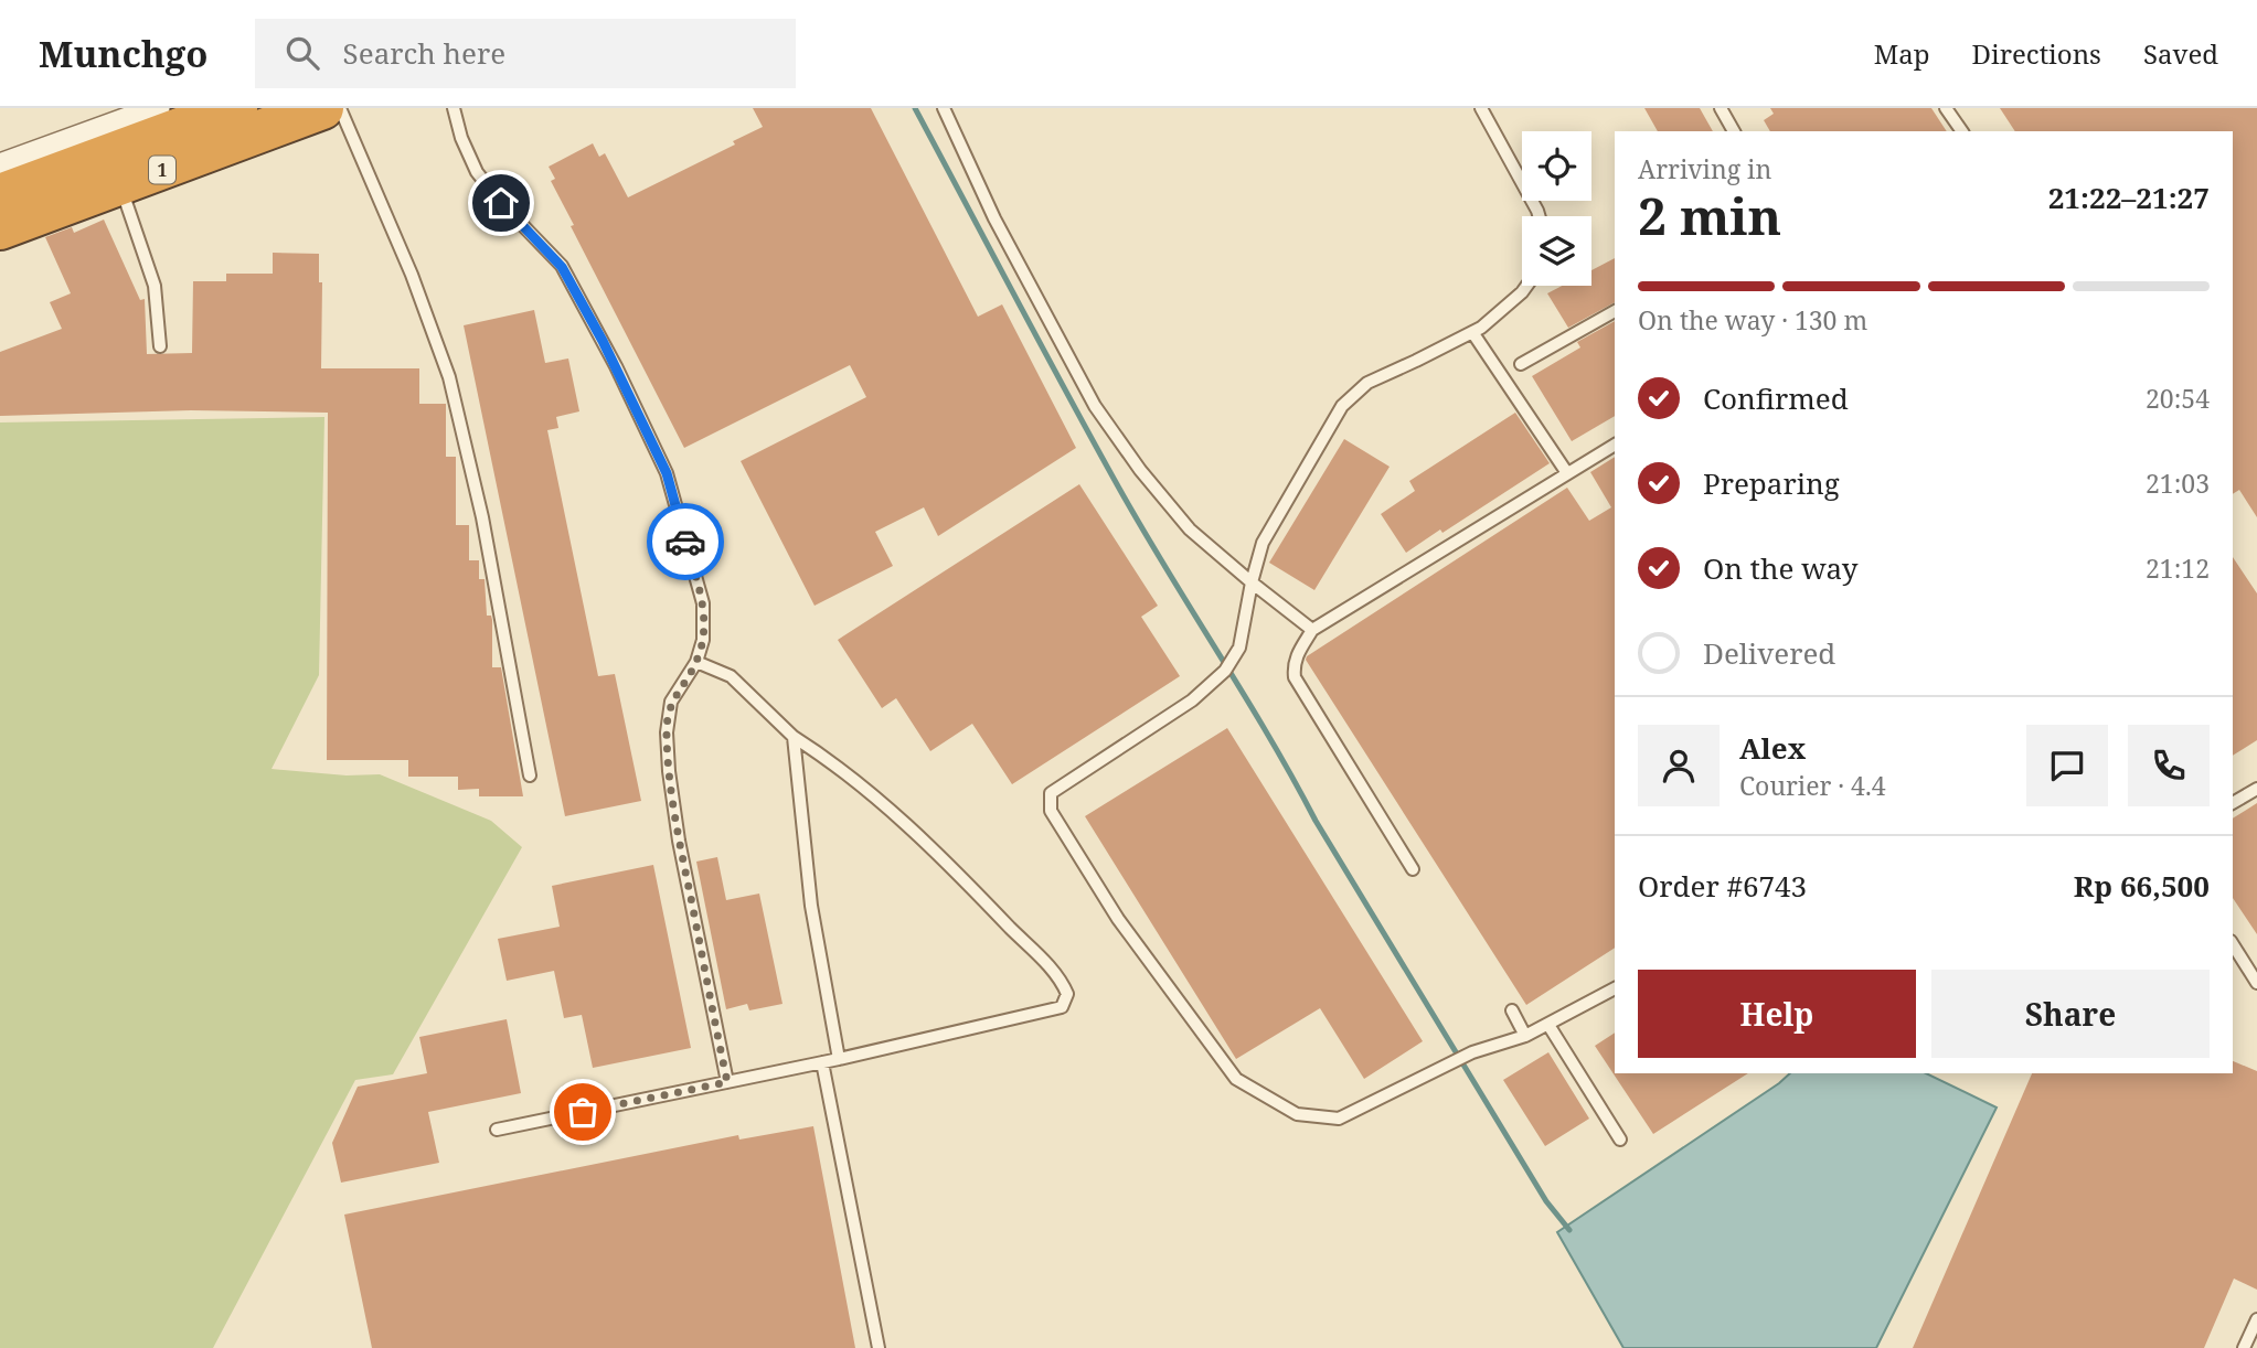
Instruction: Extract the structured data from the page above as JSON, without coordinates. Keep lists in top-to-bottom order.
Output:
{
  "streets": {
    "highway": ["1"]
  },
  "page": {
    "header": "Munchgo",
    "search": "Search here",
    "nav": ["Map", "Directions", "Saved"],
    "heading": ["2 min", "Arriving in", "21:22–21:27"],
    "panel": [
      "Alex",
      "Courier · 4.4",
      "Order #6743",
      "Rp 66,500"
    ],
    "bar": "On the way · 130 m",
    "list": [
      ["Confirmed", "20:54"],
      ["Preparing", "21:03"],
      ["On the way", "21:12"],
      "Delivered"
    ],
    "buttons": ["Help", "Share"]
  }
}
